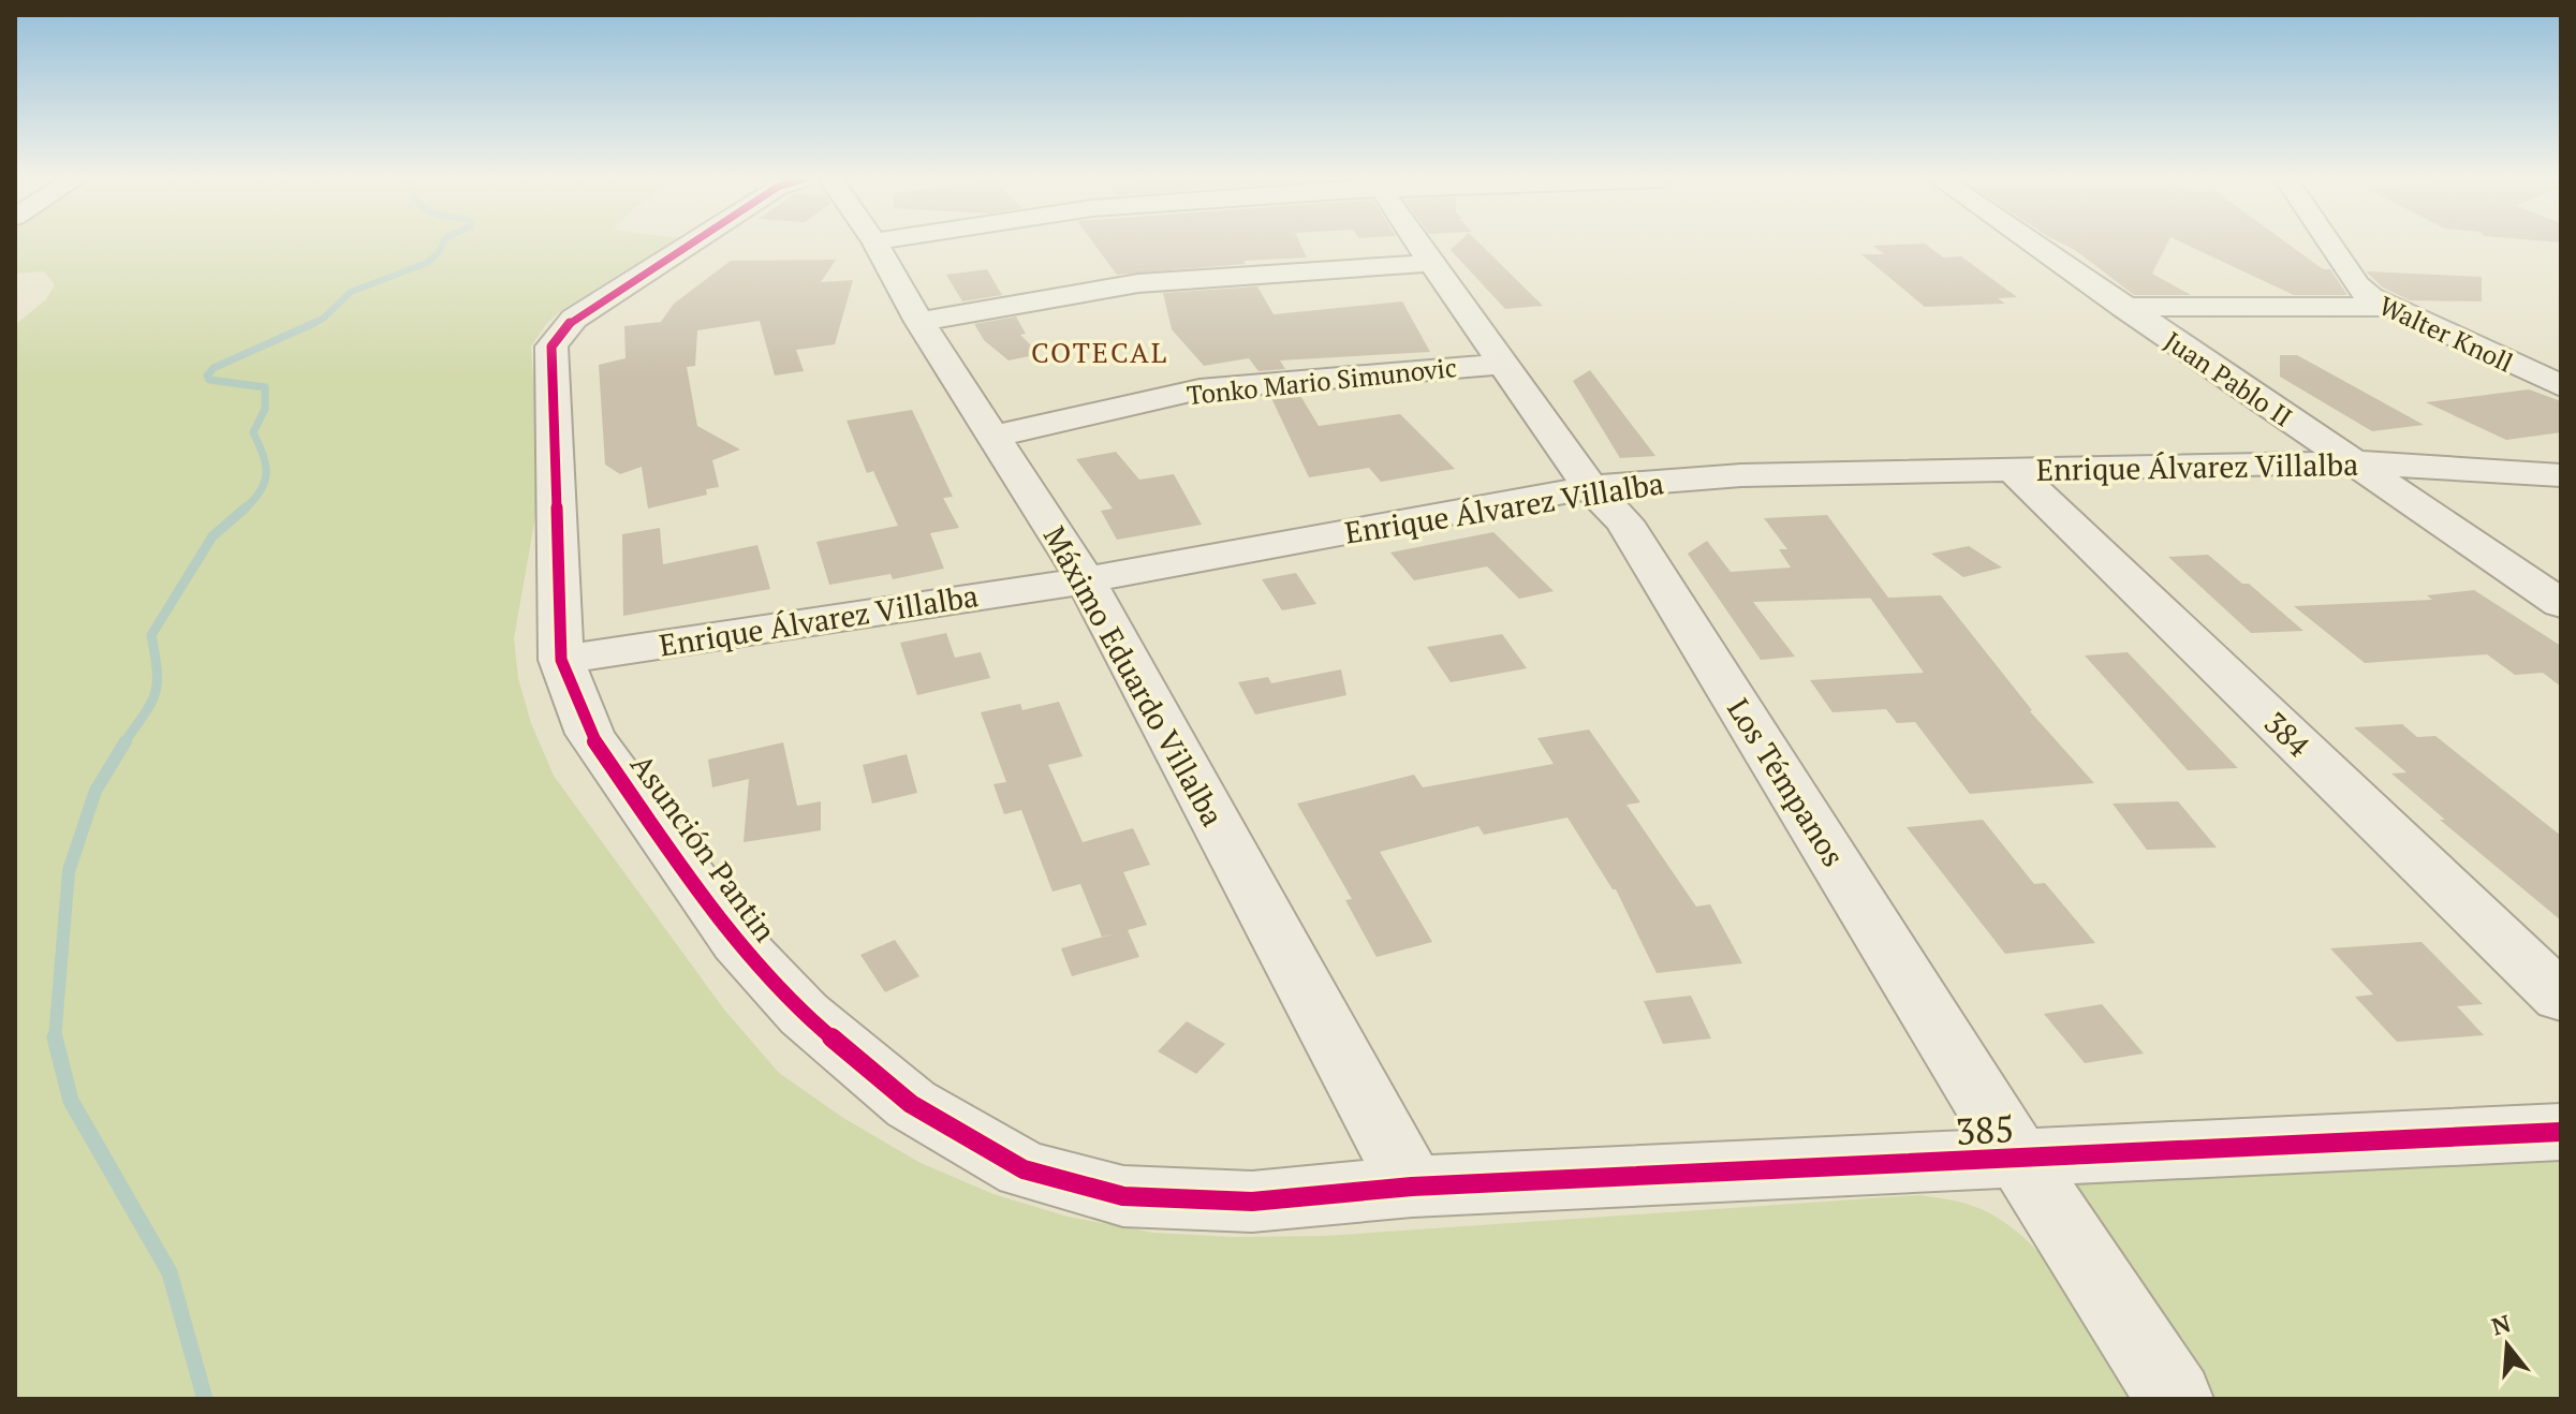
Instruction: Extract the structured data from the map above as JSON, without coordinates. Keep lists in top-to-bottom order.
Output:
{
  "streets": {
    "street": [
      "Walter Knoll",
      "Juan Pablo II",
      "Tonko Mario Simunovic",
      "Enrique Álvarez Villalba",
      "Máximo Eduardo Villalba",
      "384",
      "Los Témpanos",
      "Asunción Pantin",
      "385"
    ]
  },
  "crossings": [
    ["Juan Pablo II", "Enrique Álvarez Villalba"],
    ["Tonko Mario Simunovic", "Máximo Eduardo Villalba"],
    ["Tonko Mario Simunovic", "Los Témpanos"],
    ["Enrique Álvarez Villalba", "Máximo Eduardo Villalba"],
    ["Enrique Álvarez Villalba", "384"],
    ["Enrique Álvarez Villalba", "Los Témpanos"],
    ["Enrique Álvarez Villalba", "Asunción Pantin"],
    ["Máximo Eduardo Villalba", "Asunción Pantin"],
    ["Máximo Eduardo Villalba", "385"],
    ["Los Témpanos", "385"],
    ["Asunción Pantin", "385"]
  ],
  "districts": ["COTECAL"],
  "north": "top"
}
